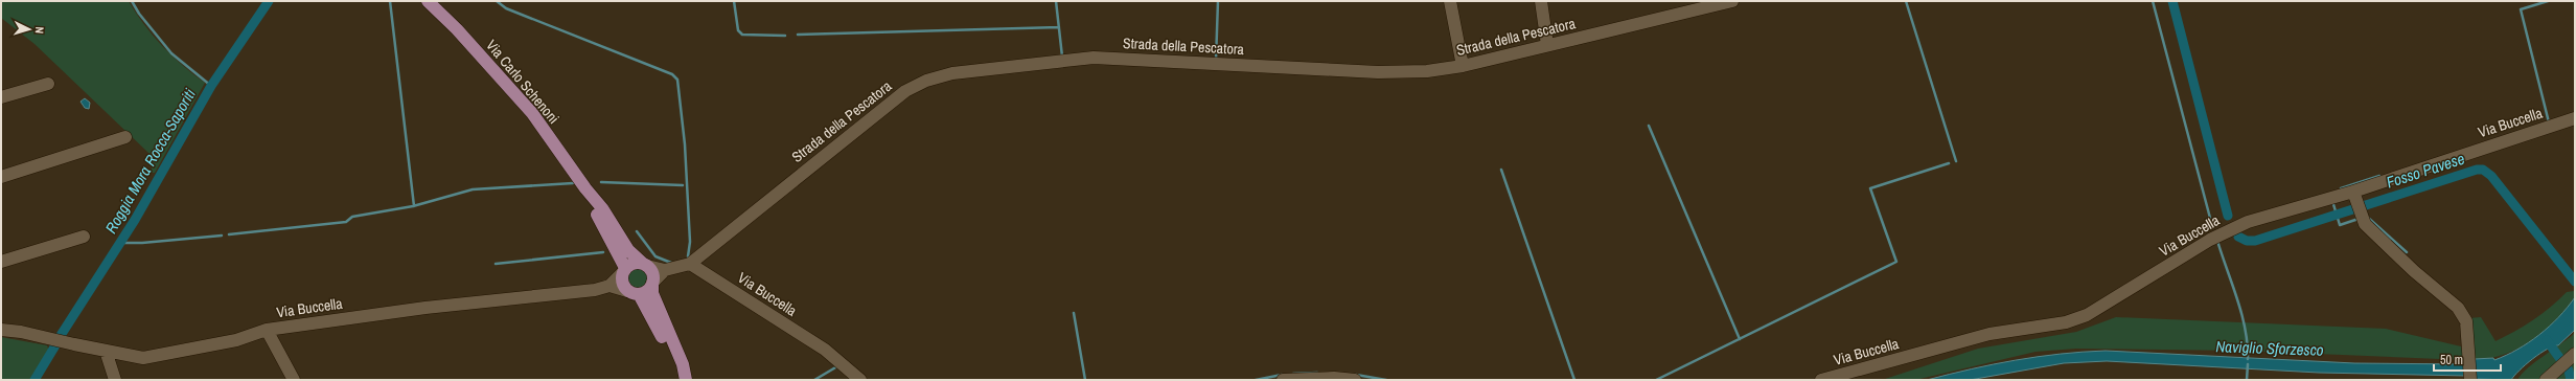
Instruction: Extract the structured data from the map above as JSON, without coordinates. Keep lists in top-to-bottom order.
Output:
{
  "streets": {
    "main road": ["Via Carlo Schenoni"],
    "street": ["Strada della Pescatora", "Via Buccella"]
  },
  "crossings": [
    ["Strada della Pescatora", "Via Buccella"],
    ["Via Carlo Schenoni", "Via Buccella"]
  ],
  "water": ["Roggia Mora Rocca-Saporiti", "Fosso Pavese", "Naviglio Sforzesco"],
  "scale_bar": "50 m",
  "north": "right"
}
